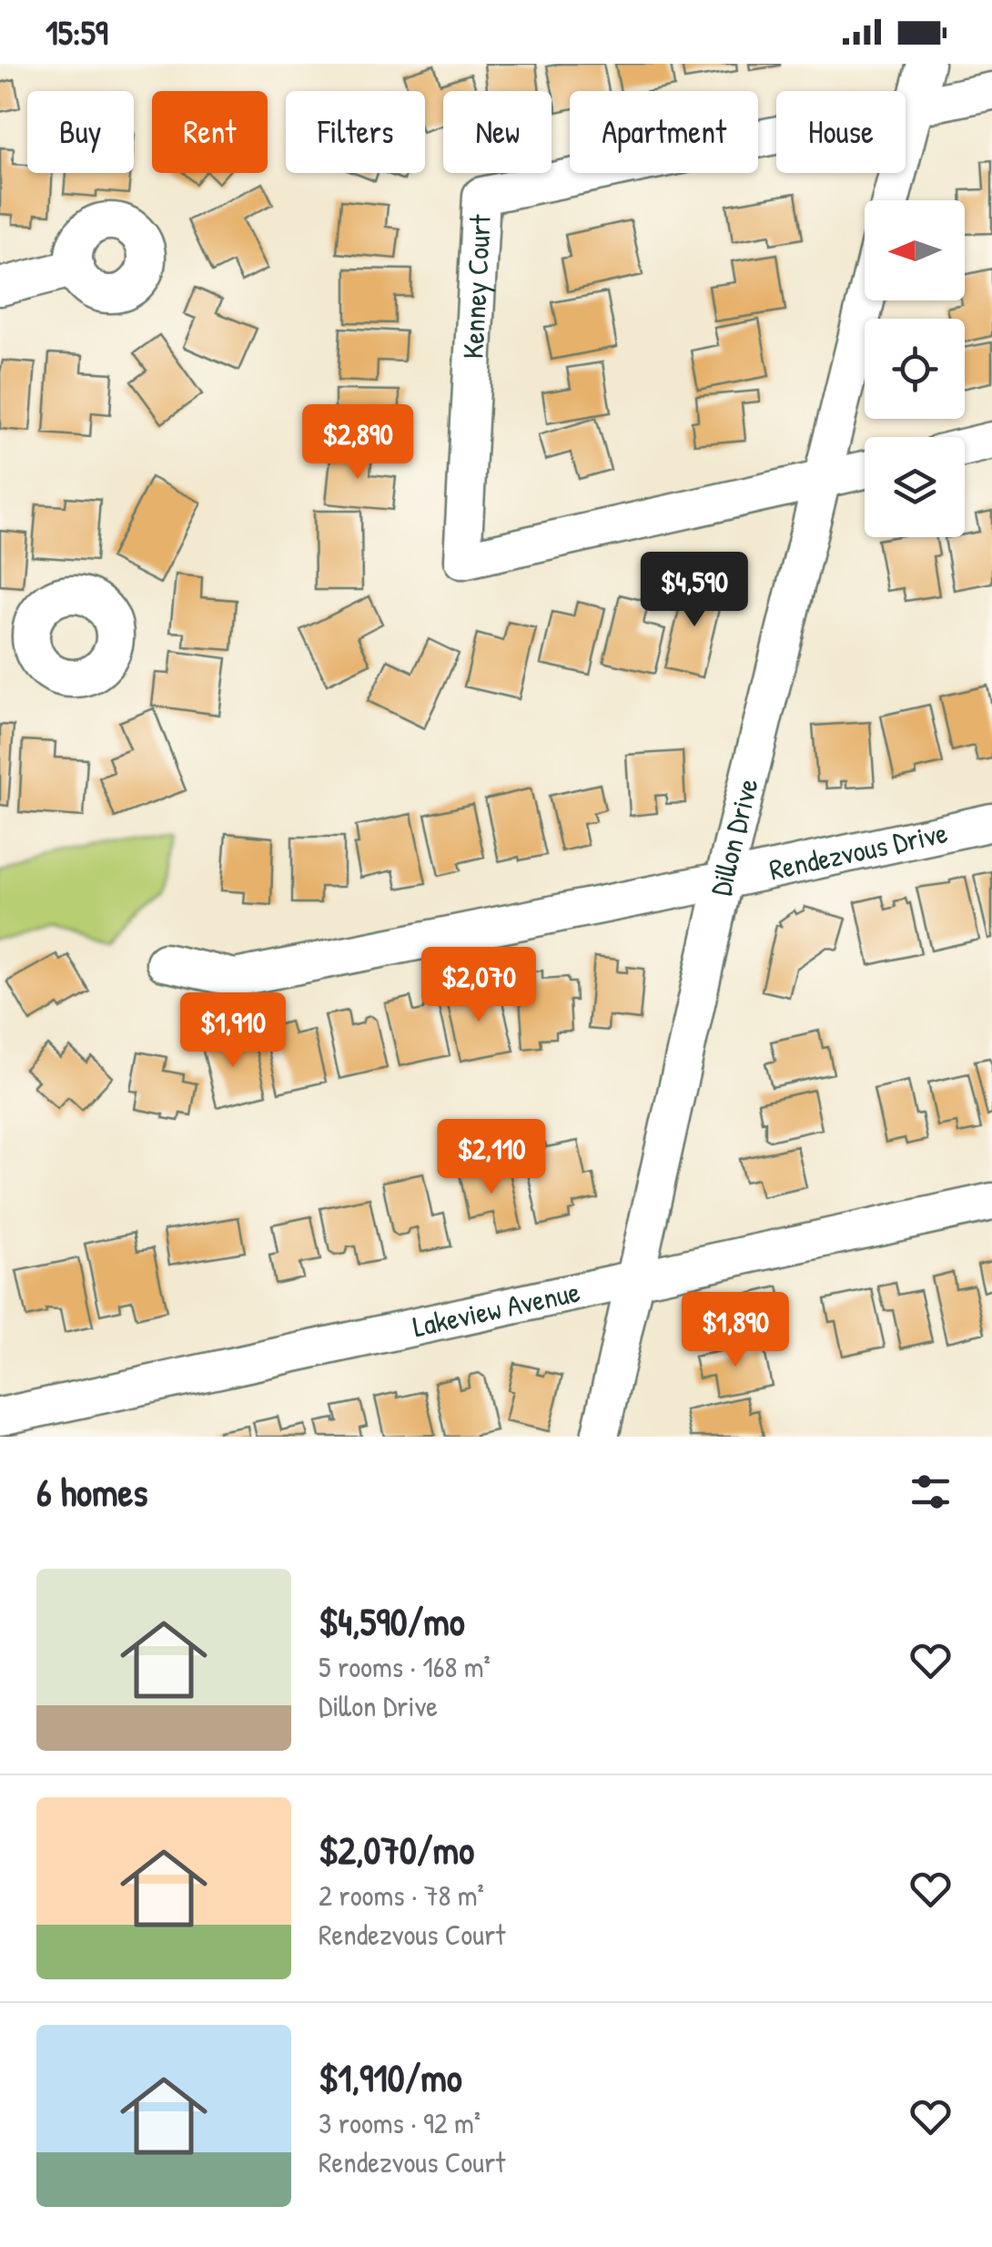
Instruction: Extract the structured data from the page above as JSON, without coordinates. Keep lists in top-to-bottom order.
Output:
{
  "streets": {
    "street": [
      "Kenney Court",
      "Dillon Drive",
      "Rendezvous Drive",
      "Lakeview Avenue"
    ]
  },
  "crossings": [
    ["Kenney Court", "Dillon Drive"],
    ["Dillon Drive", "Rendezvous Drive"],
    ["Dillon Drive", "Lakeview Avenue"]
  ],
  "north": "left",
  "page": {
    "status": "15:59",
    "chip": [
      "Buy",
      "Rent",
      "Filters",
      "New",
      "Apartment",
      "House"
    ],
    "price": [
      "$2,890",
      "$4,590",
      "$2,070",
      "$1,910",
      "$2,110",
      "$1,890"
    ],
    "heading": "6 homes",
    "list": [
      {
        "name": "$4,590/mo",
        "note": "5 rooms · 168 m² · Dillon Drive"
      },
      {
        "name": "$2,070/mo",
        "note": "2 rooms · 78 m² · Rendezvous Court"
      },
      {
        "name": "$1,910/mo",
        "note": "3 rooms · 92 m² · Rendezvous Court"
      }
    ]
  }
}
